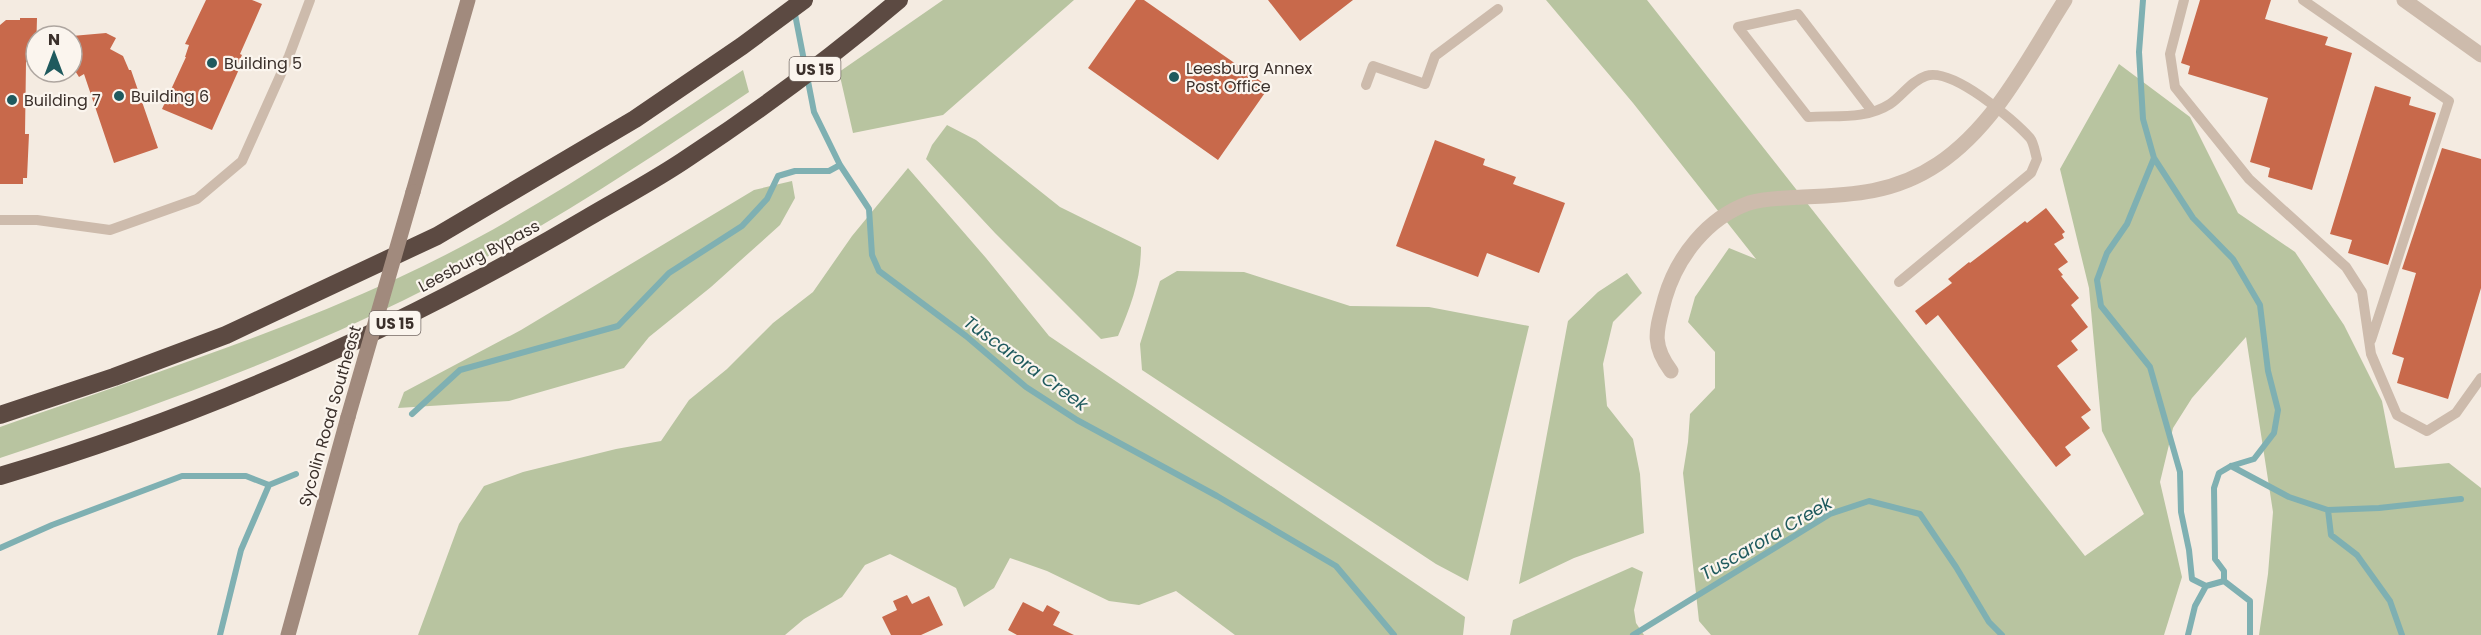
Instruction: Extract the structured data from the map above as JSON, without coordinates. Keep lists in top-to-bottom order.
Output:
{
  "streets": {
    "highway": ["US 15", "Leesburg Bypass"],
    "main road": ["Sycolin Road Southeast"]
  },
  "water": ["Tuscarora Creek"],
  "places": [
    "Building 5",
    "Leesburg Annex Post Office",
    "Building 6",
    "Building 7"
  ],
  "north": "top"
}
